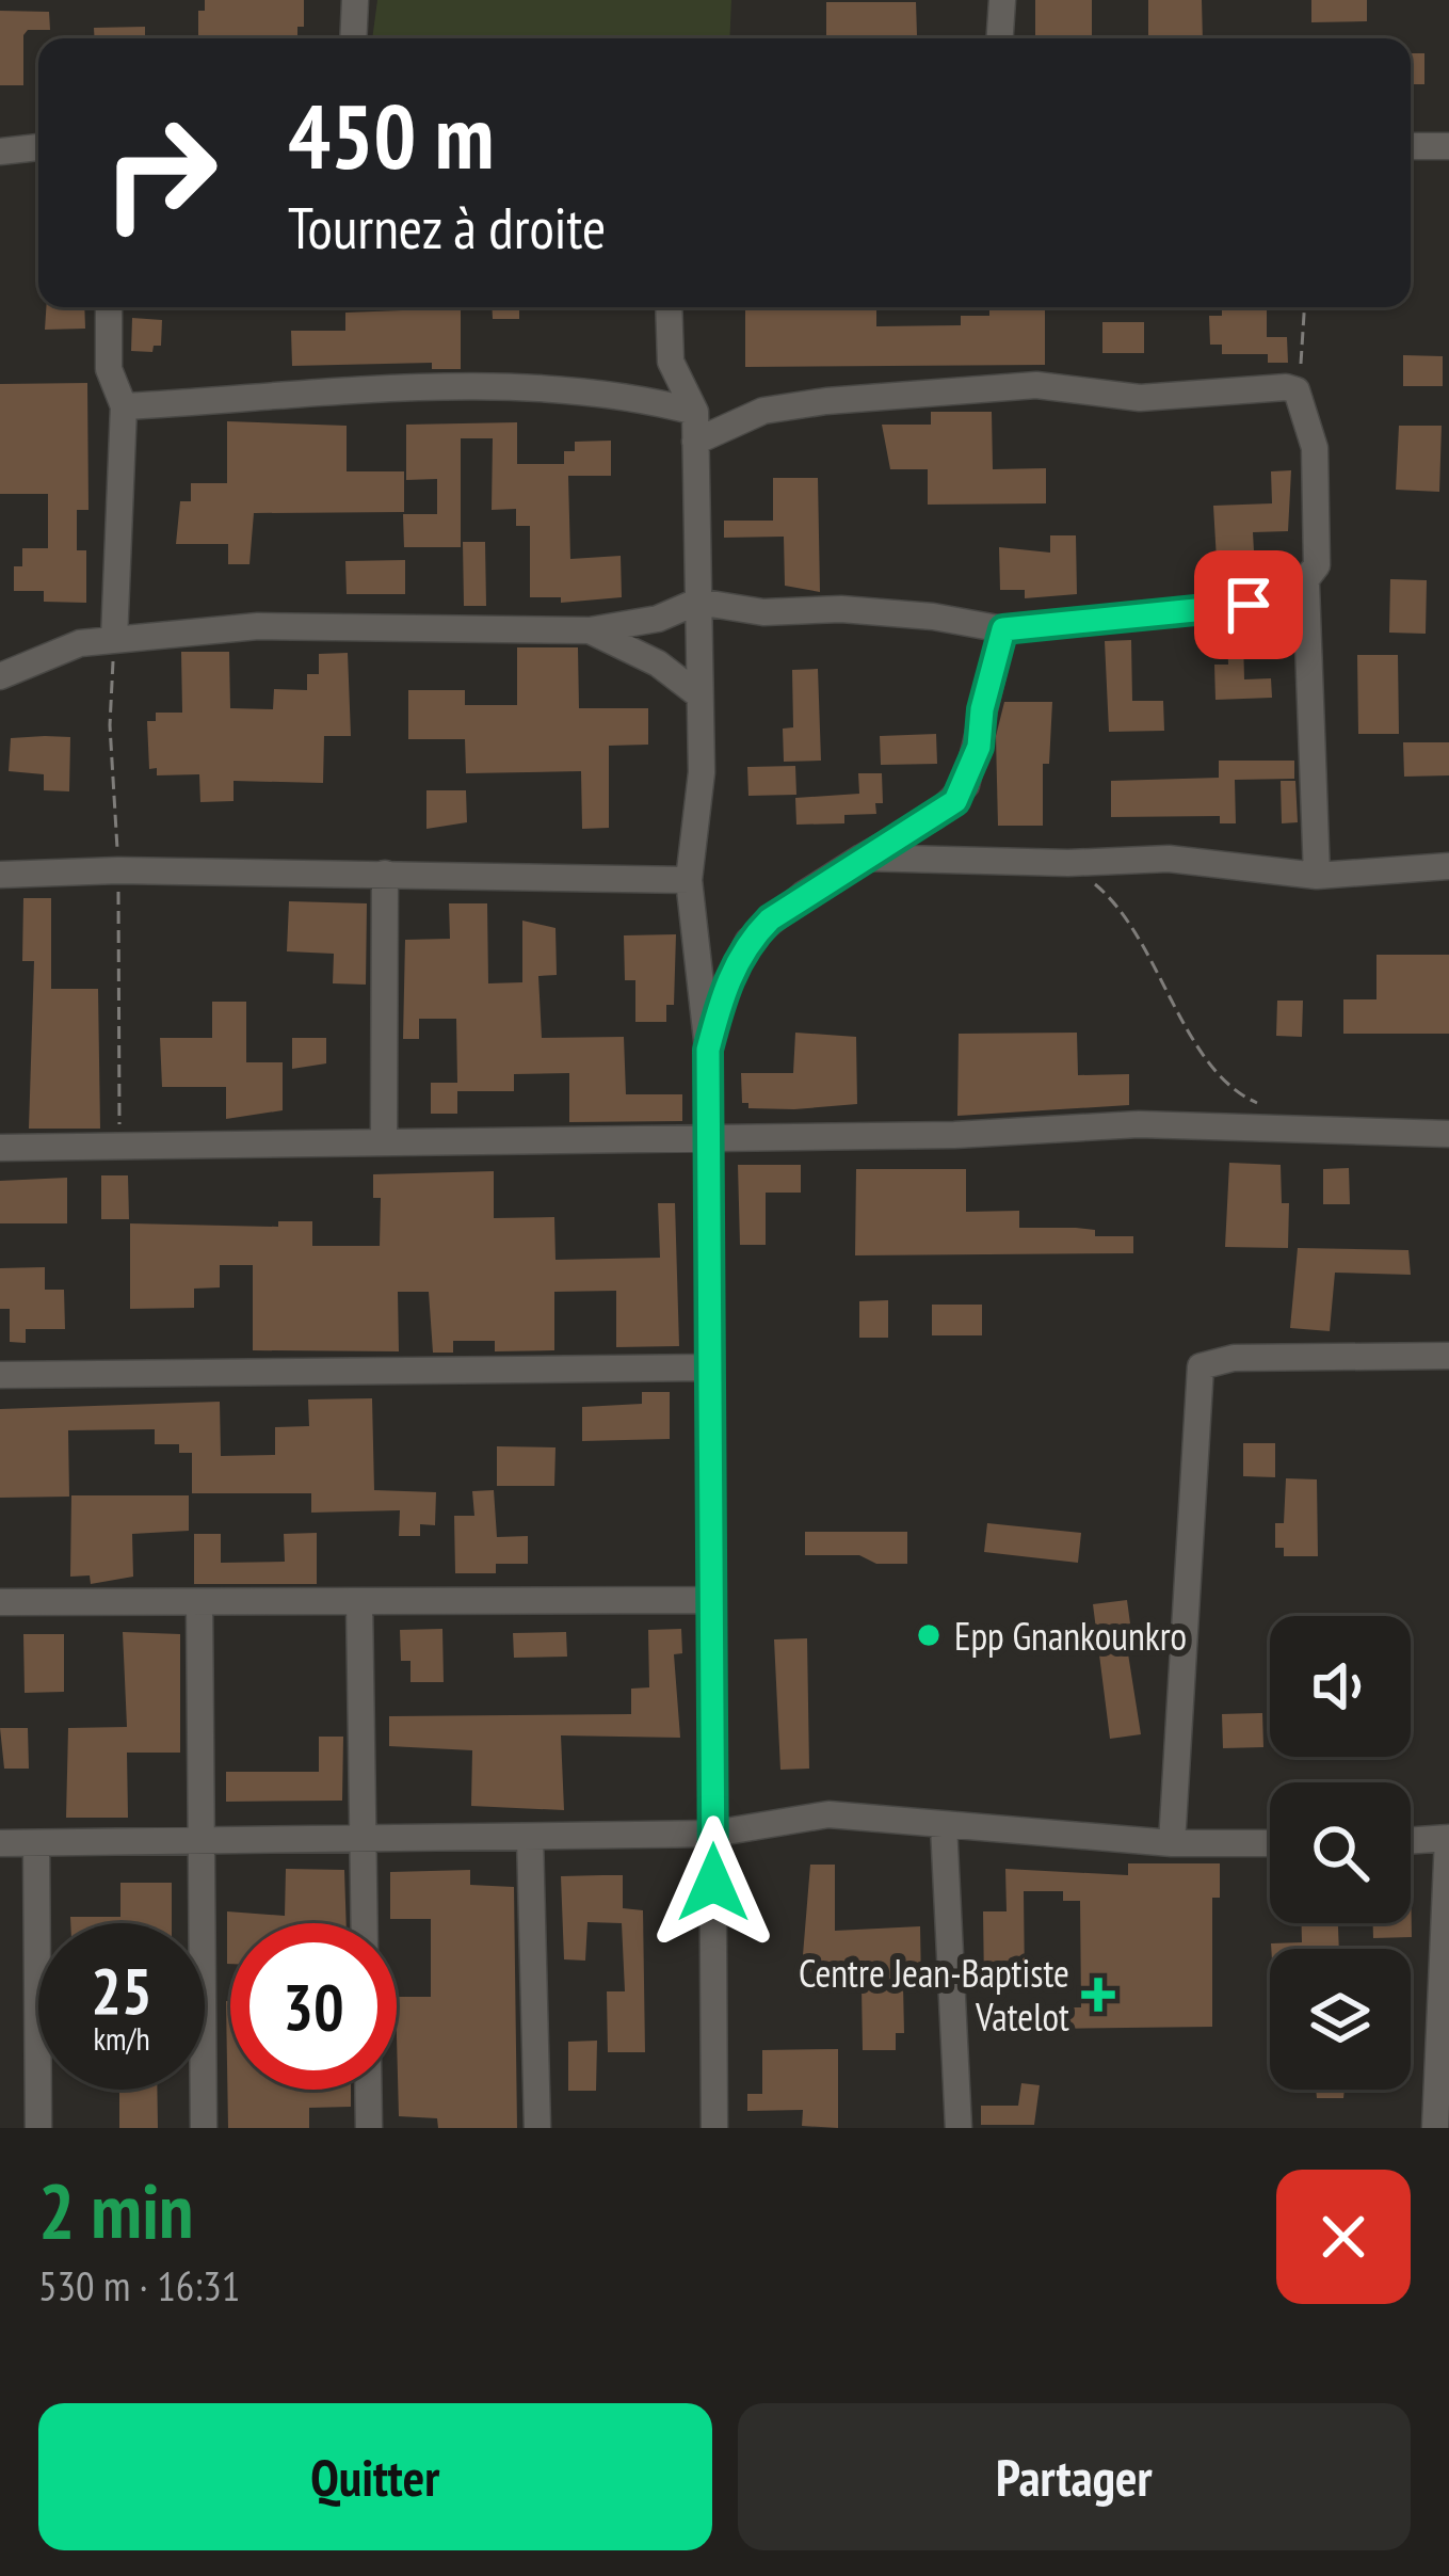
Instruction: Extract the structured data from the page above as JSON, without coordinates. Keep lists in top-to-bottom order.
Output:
{
  "places": {
    "other": ["Epp Gnankounkro"],
    "health": ["Centre Jean-Baptiste Vatelot"]
  },
  "page": {
    "turn": ["450 m", "Tournez à droite"],
    "speed": "25 km/h",
    "limit": "30",
    "heading": ["2 min", "530 m · 16:31"],
    "buttons": ["Quitter", "Partager"]
  }
}
